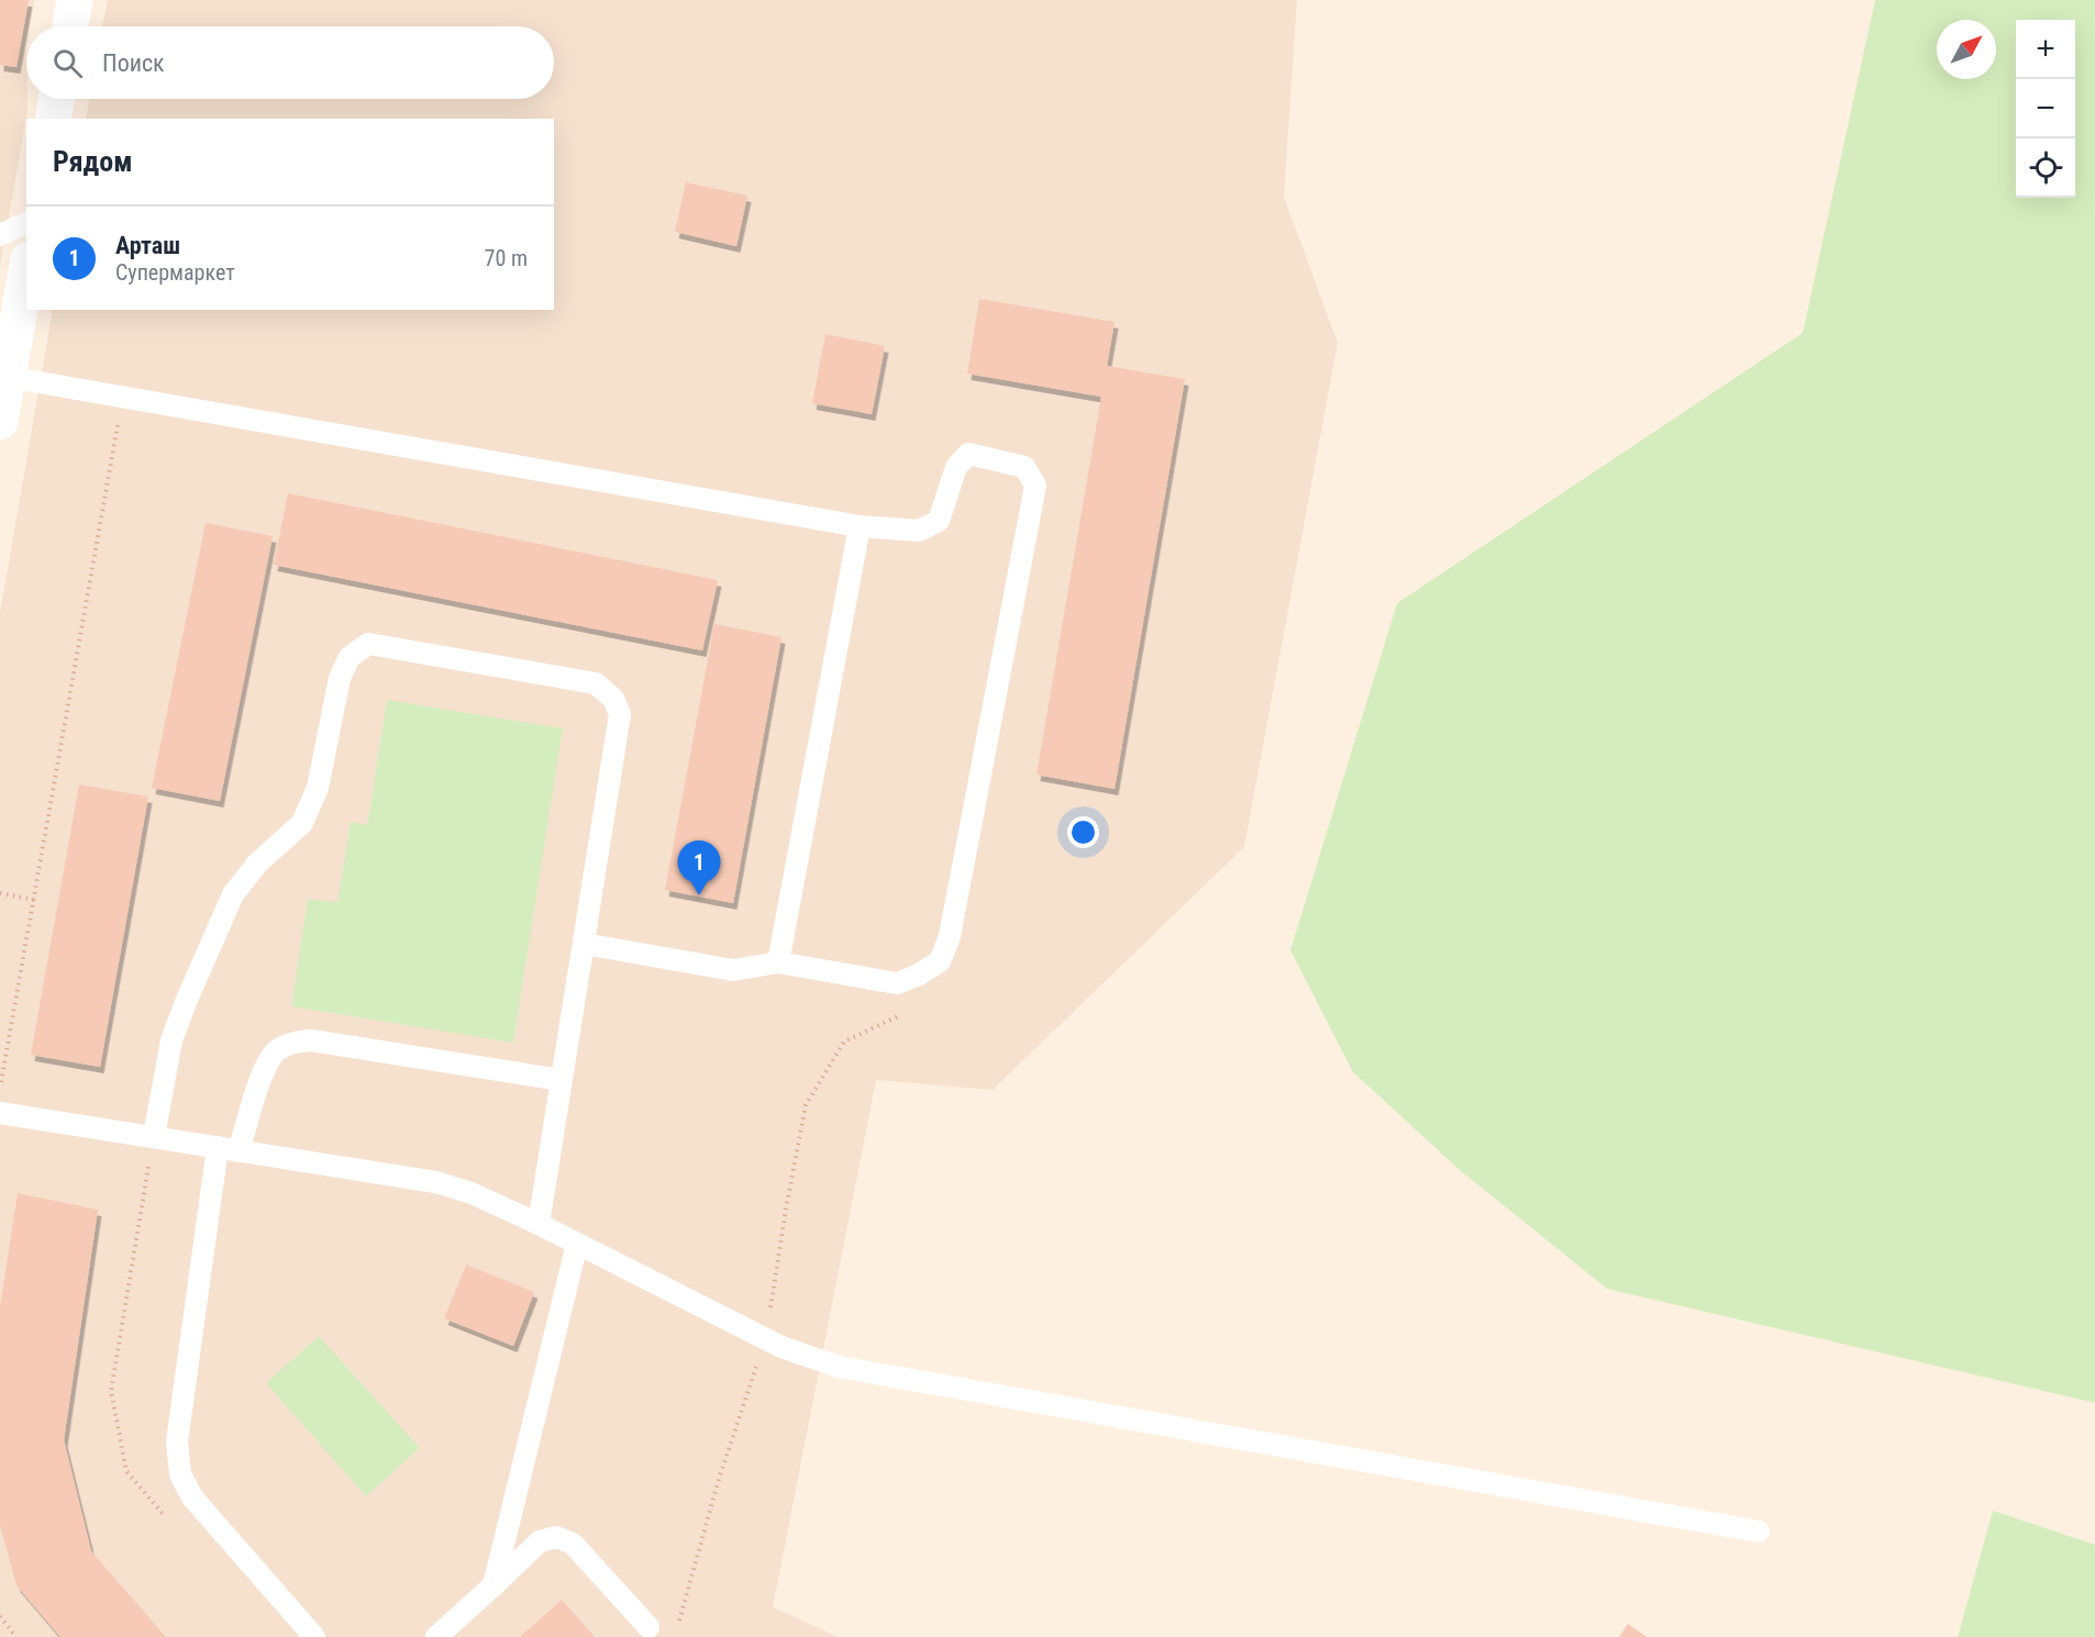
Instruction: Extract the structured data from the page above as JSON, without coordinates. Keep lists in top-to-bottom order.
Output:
{
  "north": "top right",
  "page": {
    "map_buttons": ["+", "−"],
    "search": "Поиск",
    "heading": "Рядом",
    "list": [
      {
        "mark": "1",
        "name": "Арташ",
        "note": "Супермаркет",
        "value": "70 m"
      }
    ],
    "pins": "1"
  }
}
